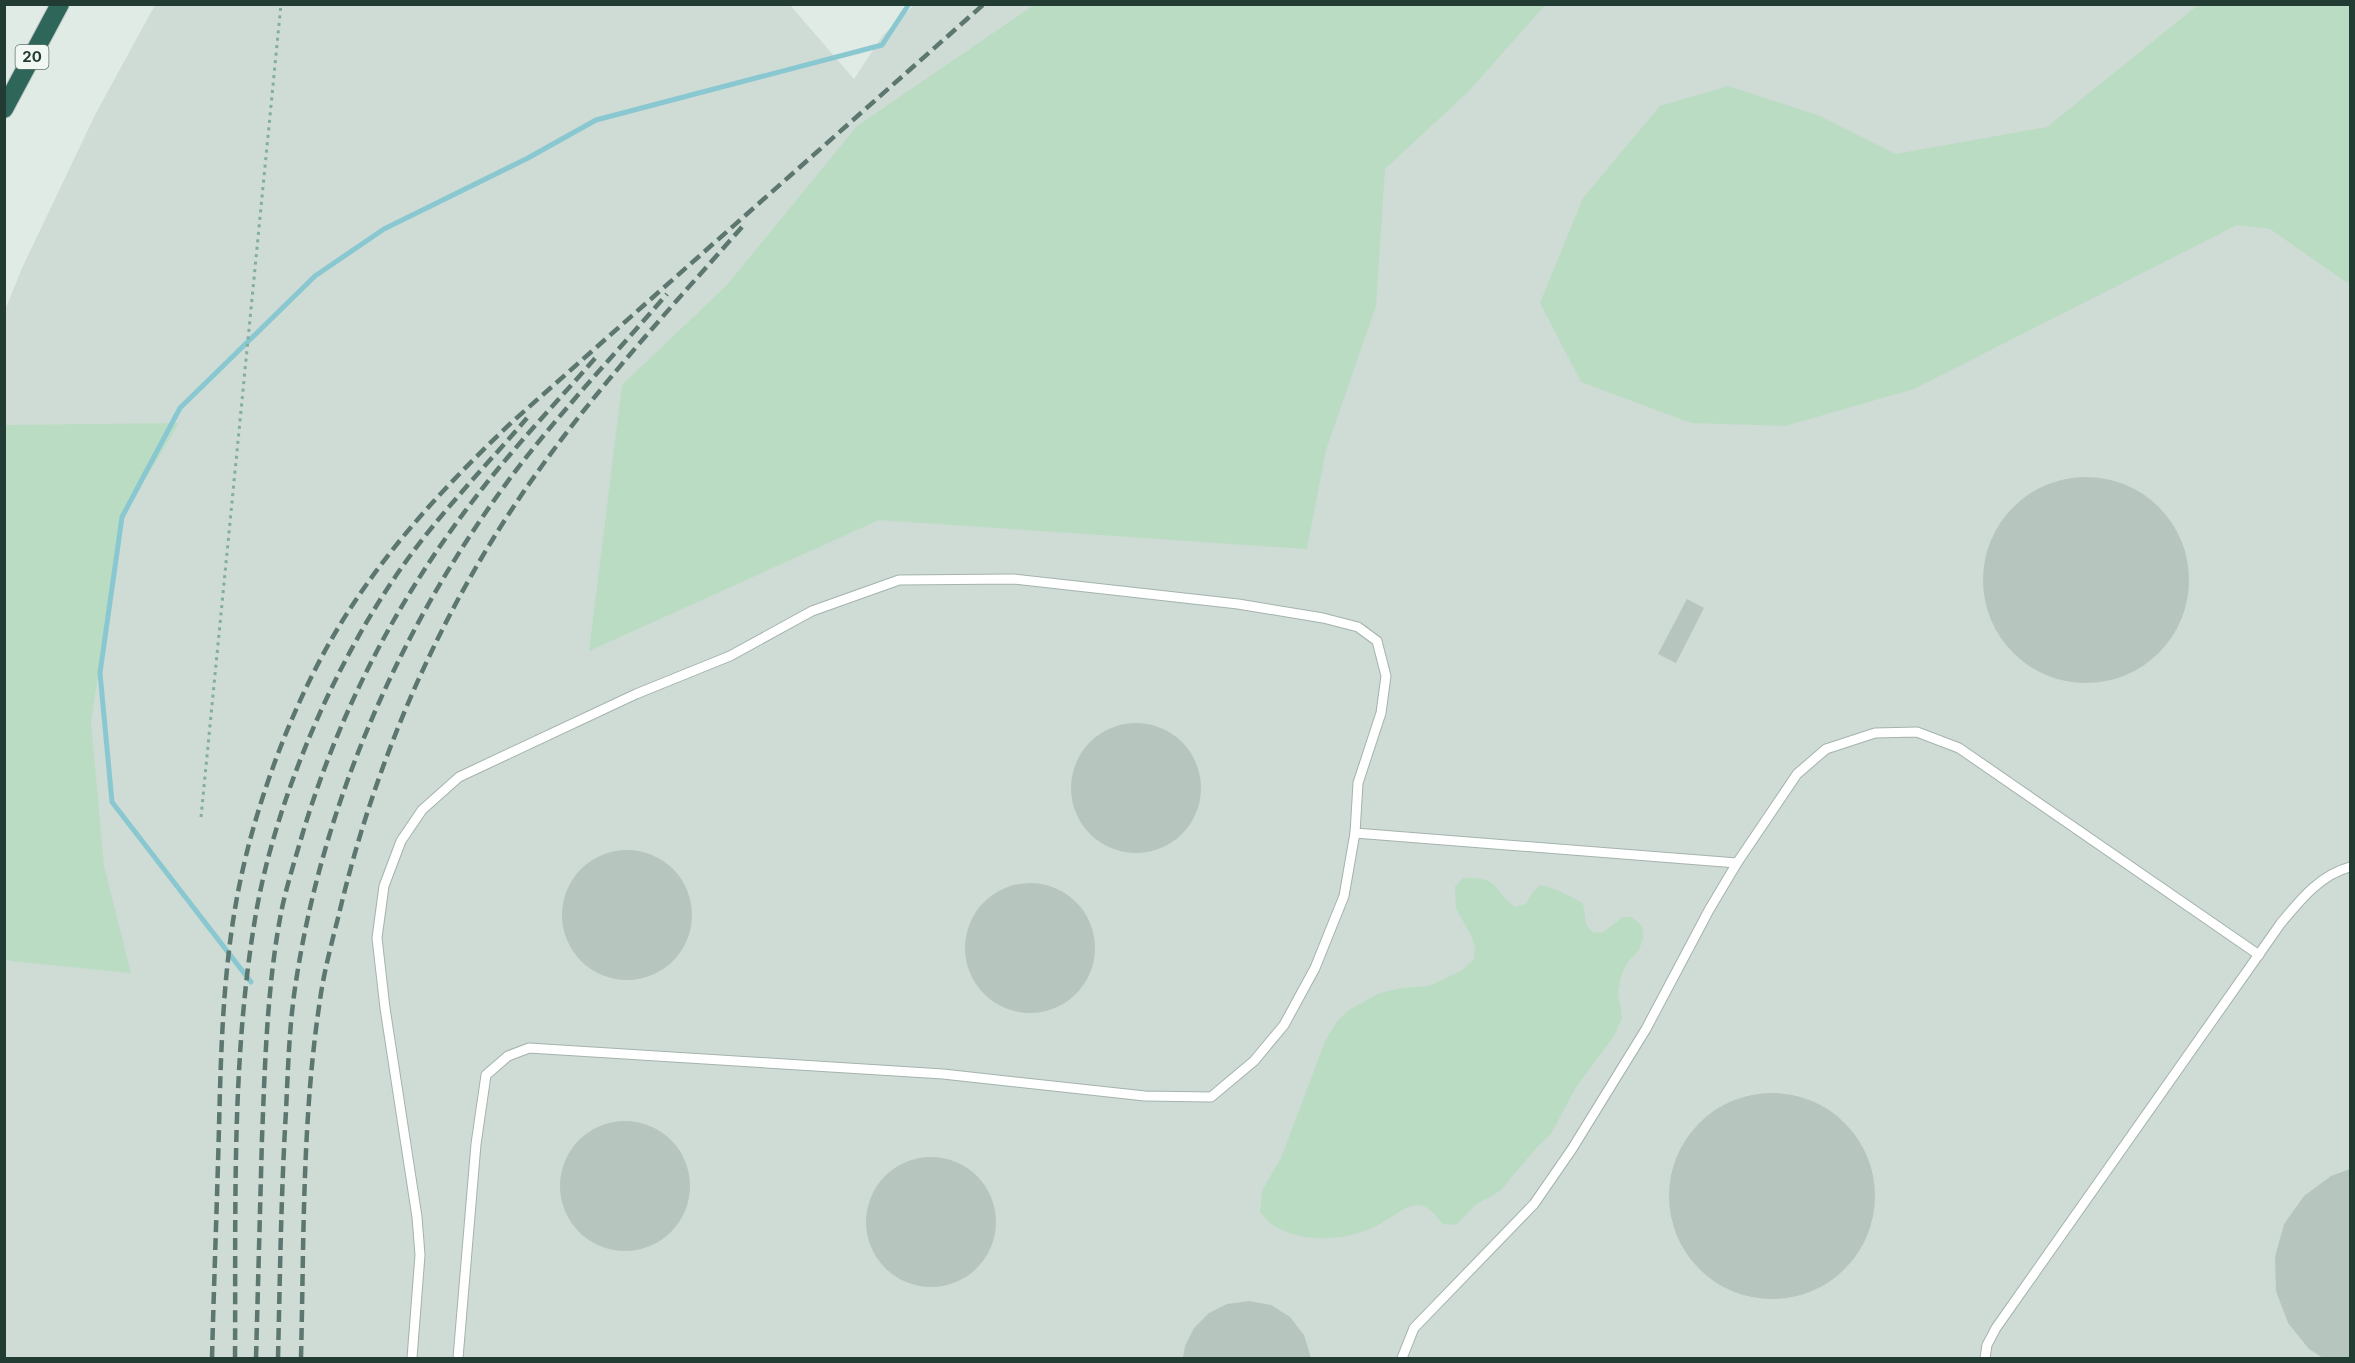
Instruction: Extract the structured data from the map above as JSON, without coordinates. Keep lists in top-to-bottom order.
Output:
{
  "streets": {
    "highway": ["20"]
  }
}
